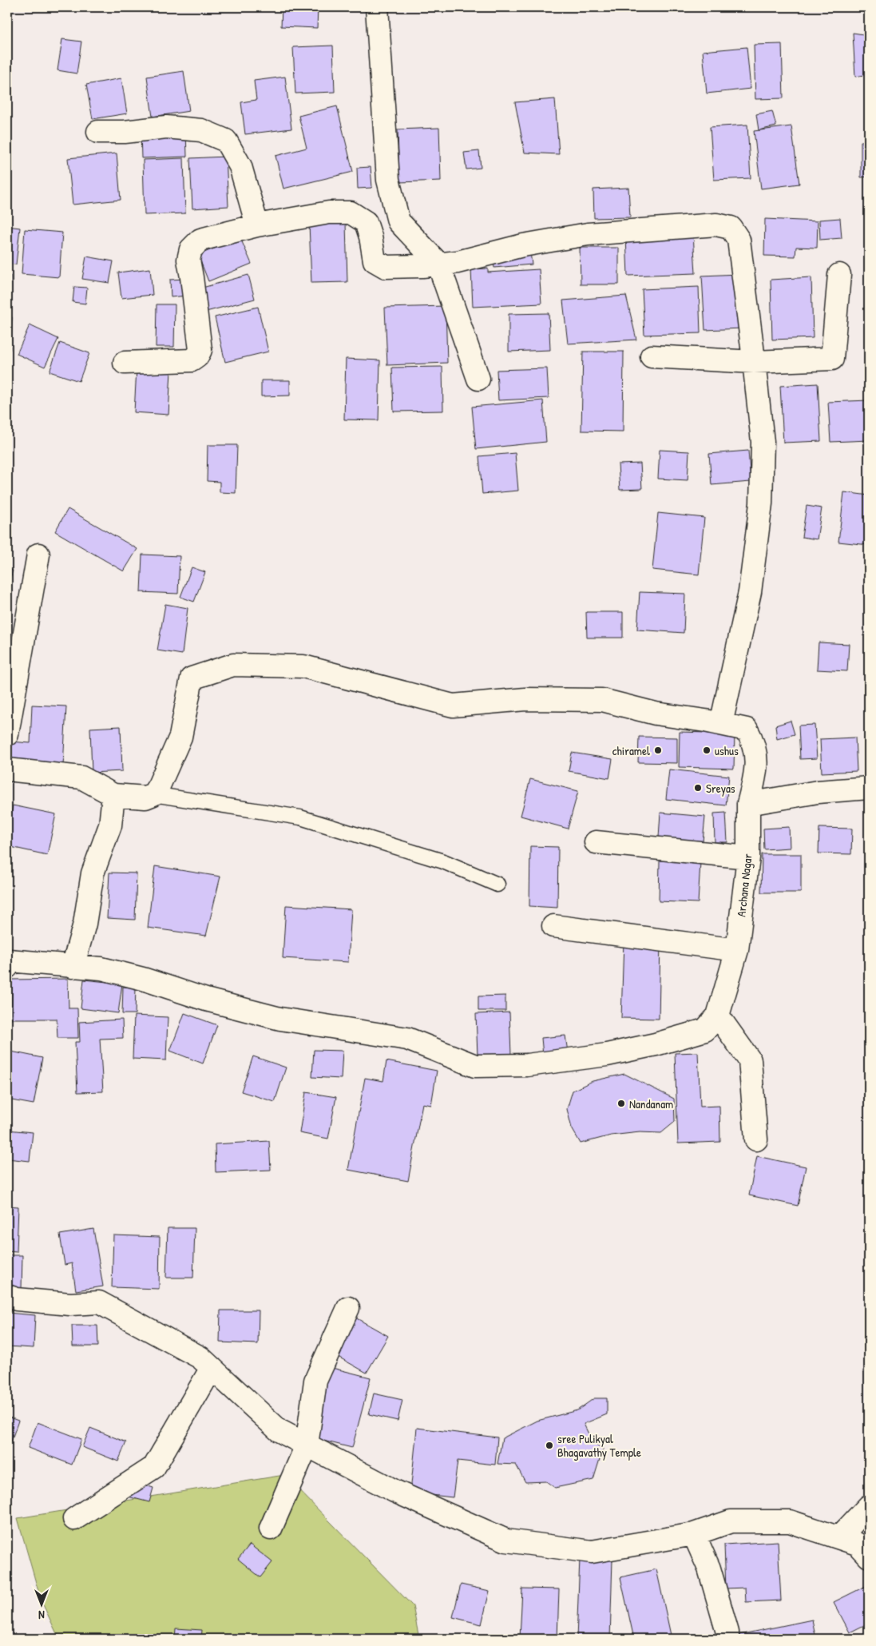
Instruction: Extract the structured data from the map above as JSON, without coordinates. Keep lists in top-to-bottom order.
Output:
{
  "streets": {
    "street": ["Archana Nagar"]
  },
  "places": [
    "chiramel",
    "ushus",
    "Sreyas",
    "Nandanam",
    "sree Pulikyal Bhagavathy Temple"
  ],
  "north": "bottom"
}
